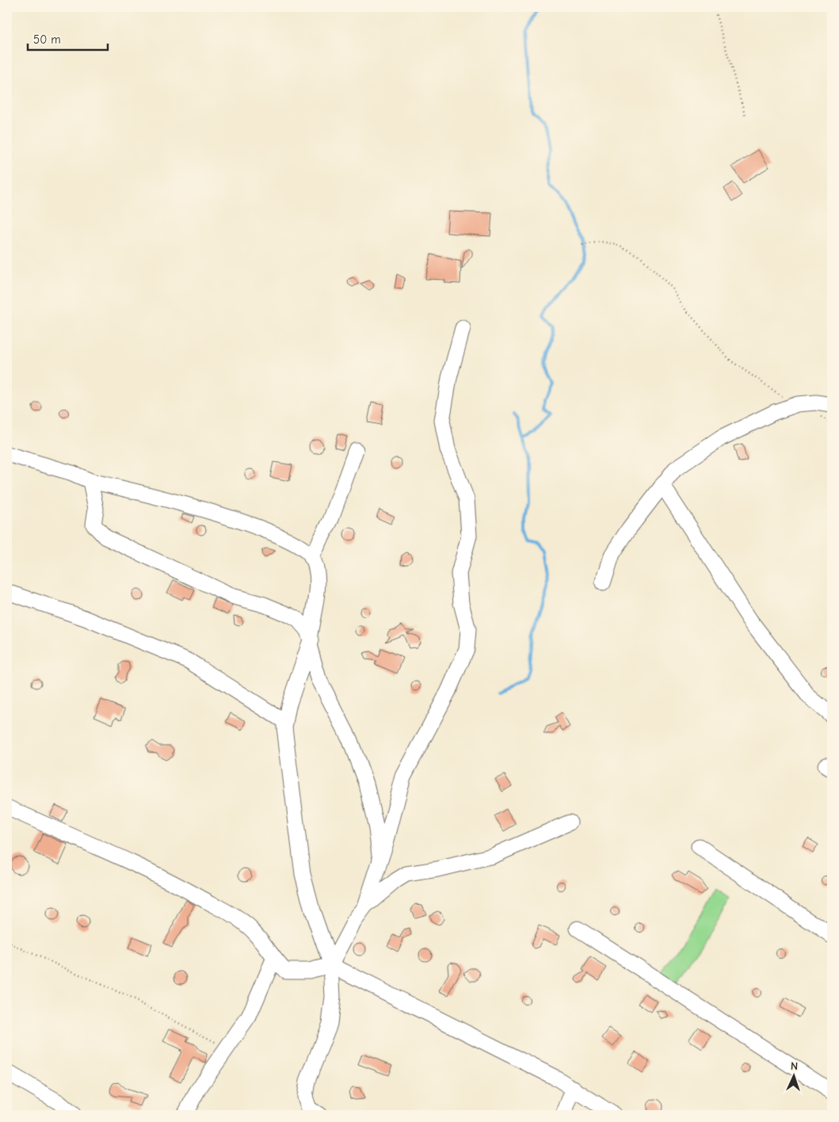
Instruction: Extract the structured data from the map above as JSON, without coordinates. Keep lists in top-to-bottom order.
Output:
{
  "scale_bar": "50 m",
  "north": "top"
}
